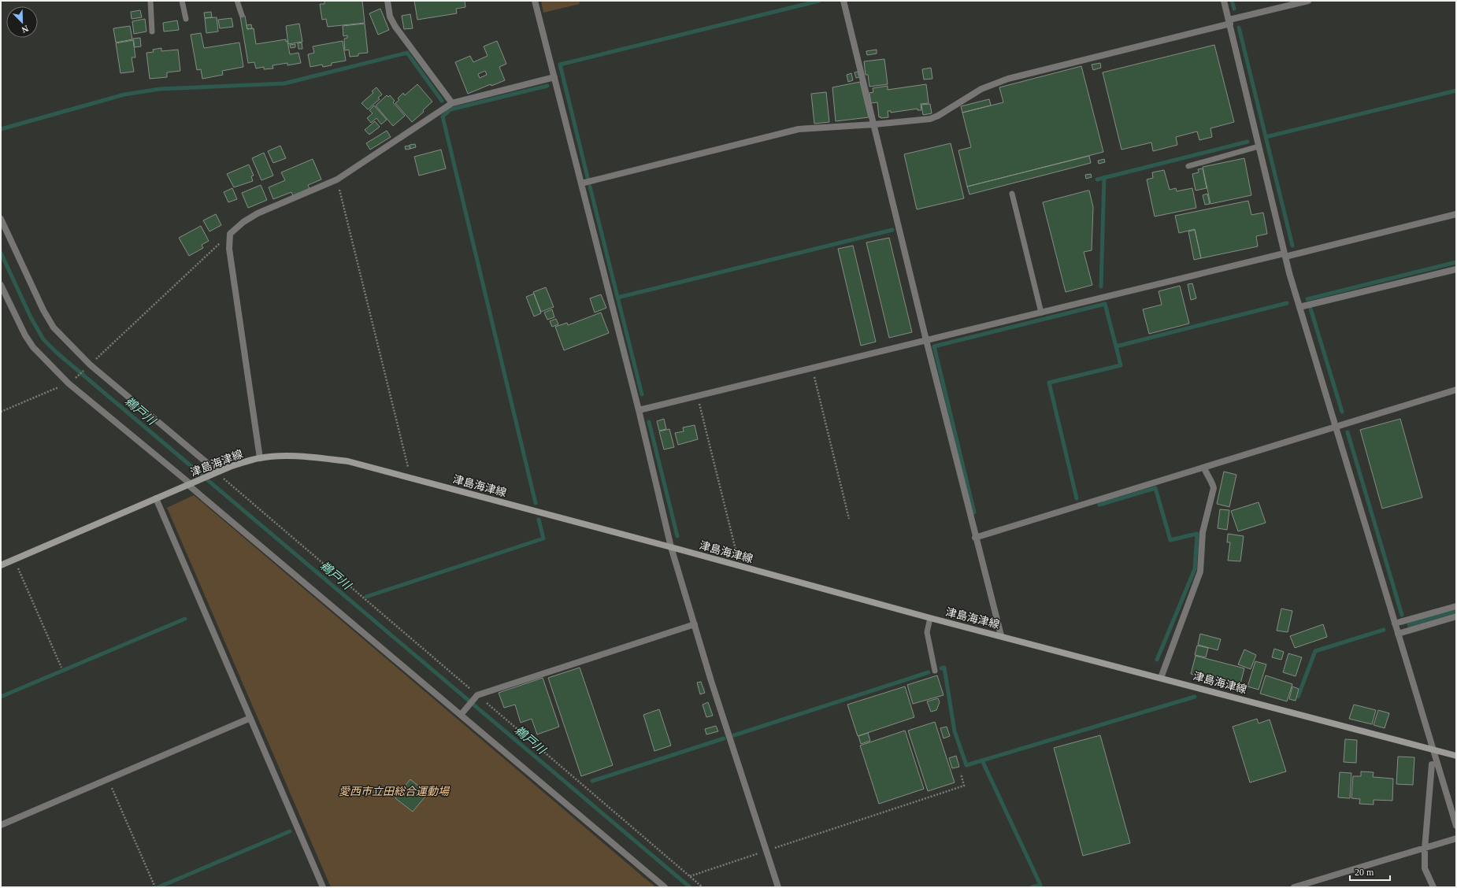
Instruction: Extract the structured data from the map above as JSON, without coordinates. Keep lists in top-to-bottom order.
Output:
{
  "streets": {
    "main road": ["津島海津線"]
  },
  "water": ["鵜戸川"],
  "parks": ["愛西市立田総合運動場"],
  "scale_bar": "20 m",
  "north": "bottom right"
}
